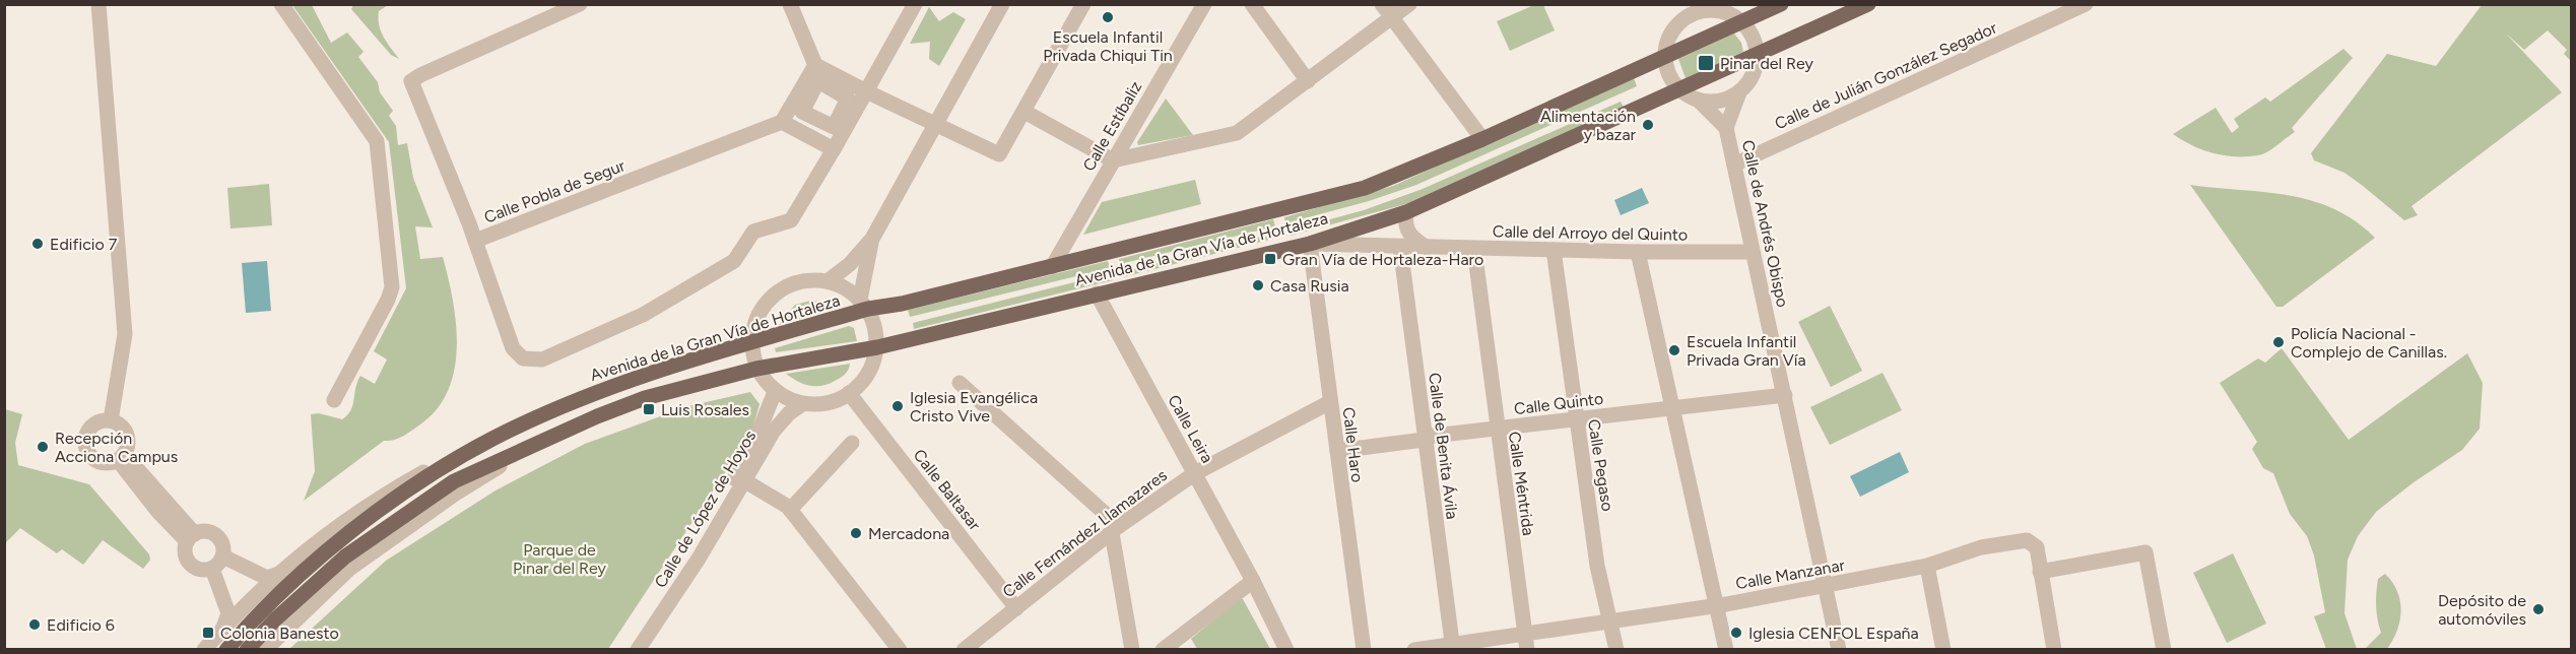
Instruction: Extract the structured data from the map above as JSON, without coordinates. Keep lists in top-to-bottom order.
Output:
{
  "streets": {
    "main road": ["Avenida de la Gran Vía de Hortaleza"],
    "street": [
      "Calle de Julián González Segador",
      "Calle Estíbaliz",
      "Calle Pobla de Segur",
      "Calle de Andrés Obispo",
      "Calle del Arroyo del Quinto",
      "Calle Quinto",
      "Calle Leira",
      "Calle Haro",
      "Calle de Benita Ávila",
      "Calle Pegaso",
      "Calle Méntrida",
      "Calle Baltasar",
      "Calle de López de Hoyos",
      "Calle Fernández Llamazares",
      "Calle Manzanar"
    ]
  },
  "crossings": [
    ["Calle de Julián González Segador", "Calle de Andrés Obispo"],
    ["Calle Estíbaliz", "Avenida de la Gran Vía de Hortaleza"],
    ["Calle de Andrés Obispo", "Calle del Arroyo del Quinto"],
    ["Calle de Andrés Obispo", "Avenida de la Gran Vía de Hortaleza"],
    ["Calle de Andrés Obispo", "Calle Quinto"],
    ["Calle de Andrés Obispo", "Calle Manzanar"],
    ["Calle del Arroyo del Quinto", "Avenida de la Gran Vía de Hortaleza"],
    ["Calle del Arroyo del Quinto", "Calle Haro"],
    ["Calle del Arroyo del Quinto", "Calle de Benita Ávila"],
    ["Calle del Arroyo del Quinto", "Calle Pegaso"],
    ["Calle del Arroyo del Quinto", "Calle Méntrida"],
    ["Avenida de la Gran Vía de Hortaleza", "Calle Leira"],
    ["Avenida de la Gran Vía de Hortaleza", "Calle Haro"],
    ["Calle Quinto", "Calle Haro"],
    ["Calle Quinto", "Calle de Benita Ávila"],
    ["Calle Quinto", "Calle Pegaso"],
    ["Calle Quinto", "Calle Méntrida"],
    ["Calle Leira", "Calle Fernández Llamazares"],
    ["Calle Haro", "Calle Fernández Llamazares"],
    ["Calle de Benita Ávila", "Calle Manzanar"],
    ["Calle Pegaso", "Calle Manzanar"],
    ["Calle Méntrida", "Calle Manzanar"],
    ["Calle Baltasar", "Calle Fernández Llamazares"]
  ],
  "parks": ["Parque de Pinar del Rey"],
  "places": {
    "other": [
      "Escuela Infantil Privada Chiqui Tin",
      "Alimentación y bazar",
      "Edificio 7",
      "Casa Rusia",
      "Policía Nacional - Complejo de Canillas.",
      "Escuela Infantil Privada Gran Vía",
      "Iglesia Evangélica Cristo Vive",
      "Recepción Acciona Campus",
      "Mercadona",
      "Depósito de automóviles",
      "Edificio 6",
      "Iglesia CENFOL España"
    ],
    "transit": [
      "Pinar del Rey",
      "Gran Vía de Hortaleza-Haro",
      "Luis Rosales",
      "Colonia Banesto"
    ]
  }
}
